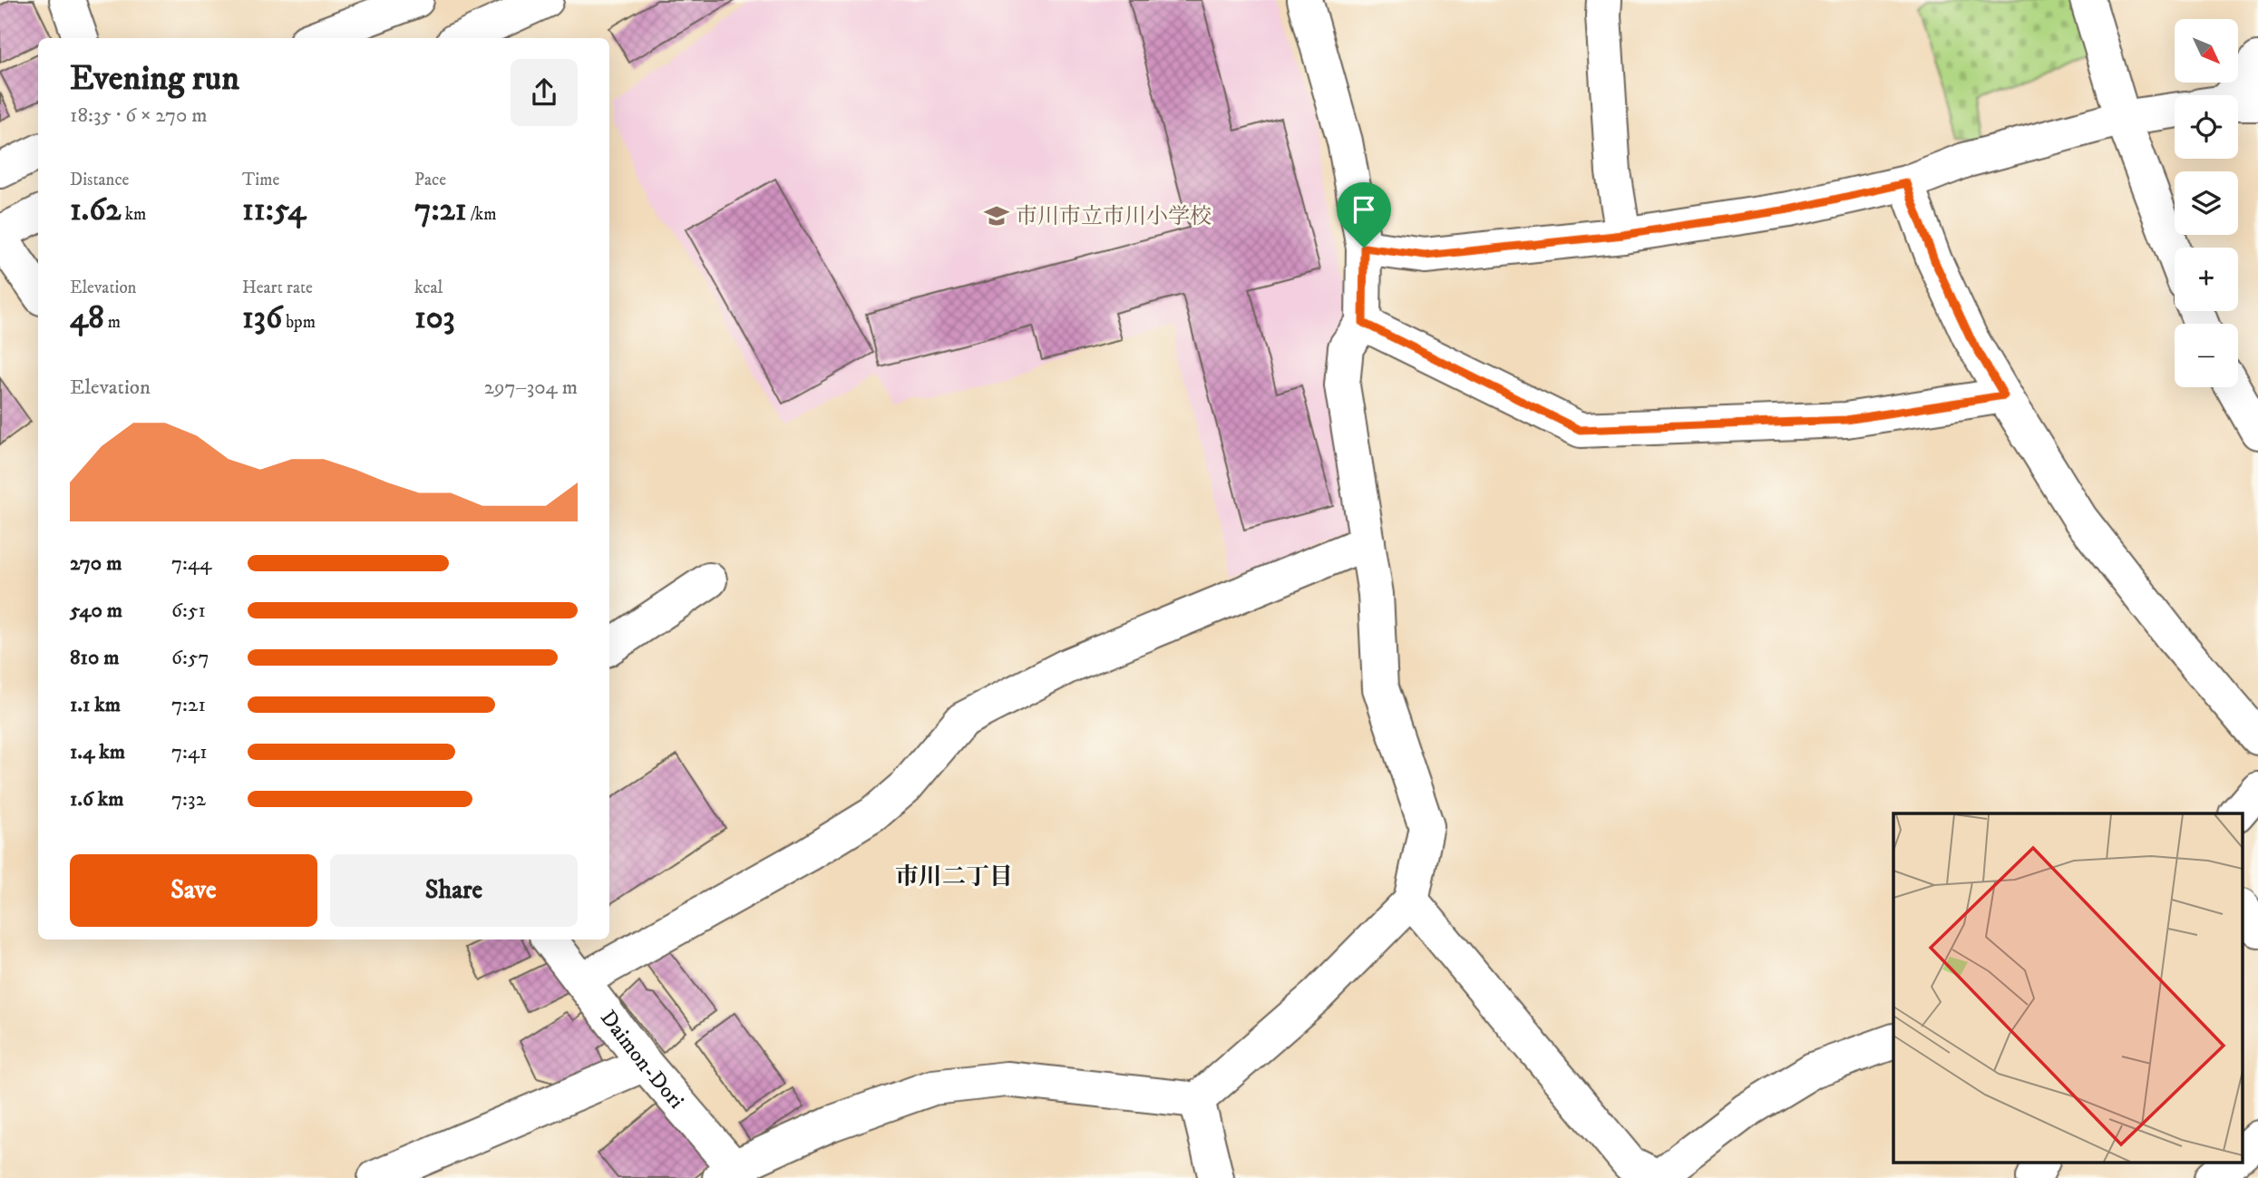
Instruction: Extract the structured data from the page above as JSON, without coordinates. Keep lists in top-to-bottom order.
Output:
{
  "streets": {
    "main road": ["Daimon-Dori"]
  },
  "districts": ["市川二丁目"],
  "places": {
    "school or university": ["市川市立市川小学校"]
  },
  "north": "bottom right",
  "page": {
    "map_buttons": ["+", "−"],
    "heading": ["Evening run", "18:35 · 6 × 270 m"],
    "stats": [
      ["Distance", "1.62 km"],
      ["Time", "11:54"],
      ["Pace", "7:21 /km"],
      ["Elevation", "48 m"],
      ["Heart rate", "136 bpm"],
      ["kcal", "103"]
    ],
    "chart": ["Elevation", "297–304 m"],
    "list": [
      {
        "name": "270 m",
        "note": "7:44"
      },
      {
        "name": "540 m",
        "note": "6:51"
      },
      {
        "name": "810 m",
        "note": "6:57"
      },
      {
        "name": "1.1 km",
        "note": "7:21"
      },
      {
        "name": "1.4 km",
        "note": "7:41"
      },
      {
        "name": "1.6 km",
        "note": "7:32"
      }
    ],
    "buttons": ["Save", "Share"]
  }
}
